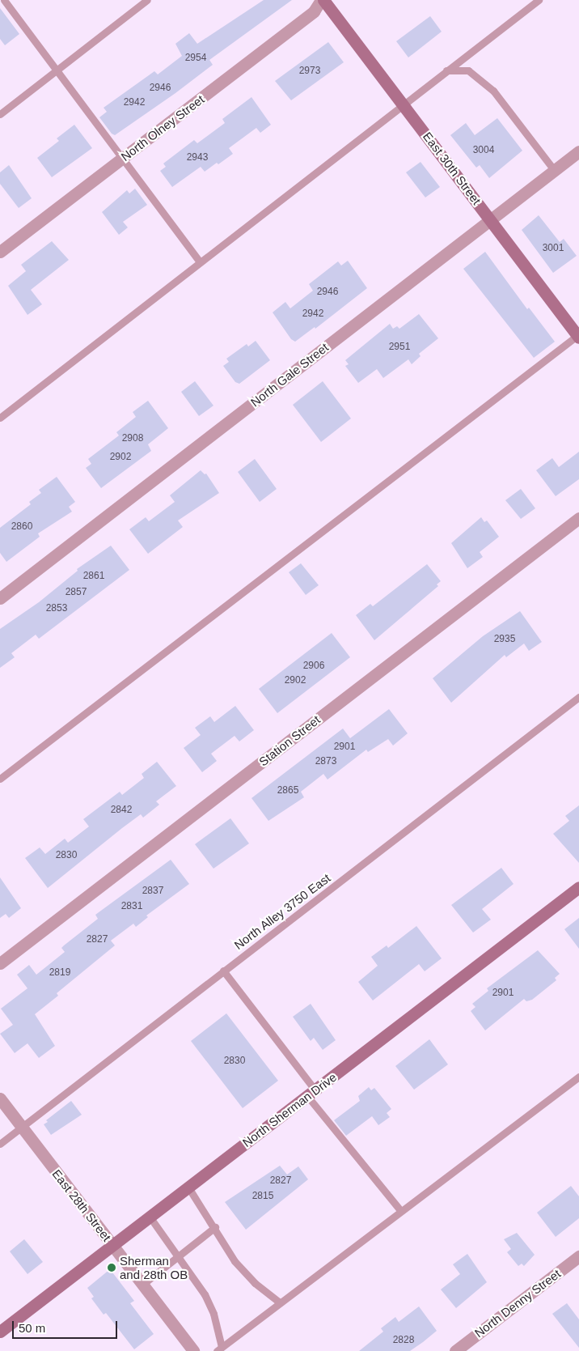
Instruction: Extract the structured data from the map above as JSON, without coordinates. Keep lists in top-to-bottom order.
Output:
{
  "streets": {
    "main road": ["East 30th Street", "North Sherman Drive"],
    "street": [
      "North Olney Street",
      "North Gale Street",
      "Station Street",
      "East 28th Street",
      "North Denny Street"
    ],
    "lane": ["North Alley 3750 East"]
  },
  "crossings": [
    ["North Olney Street", "East 30th Street"],
    ["East 30th Street", "North Gale Street"],
    ["North Alley 3750 East", "East 28th Street"],
    ["North Sherman Drive", "East 28th Street"]
  ],
  "places": ["Sherman and 28th OB"],
  "house_numbers": [
    "2954",
    "2973",
    "2946",
    "2942",
    "3004",
    "2943",
    "3001",
    "2946",
    "2942",
    "2951",
    "2908",
    "2902",
    "2860",
    "2861",
    "2857",
    "2853",
    "2935",
    "2906",
    "2902",
    "2901",
    "2873",
    "2865",
    "2842",
    "2830",
    "2837",
    "2831",
    "2827",
    "2819",
    "2901",
    "2830",
    "2827",
    "2815",
    "2828"
  ],
  "scale_bar": "50 m"
}
